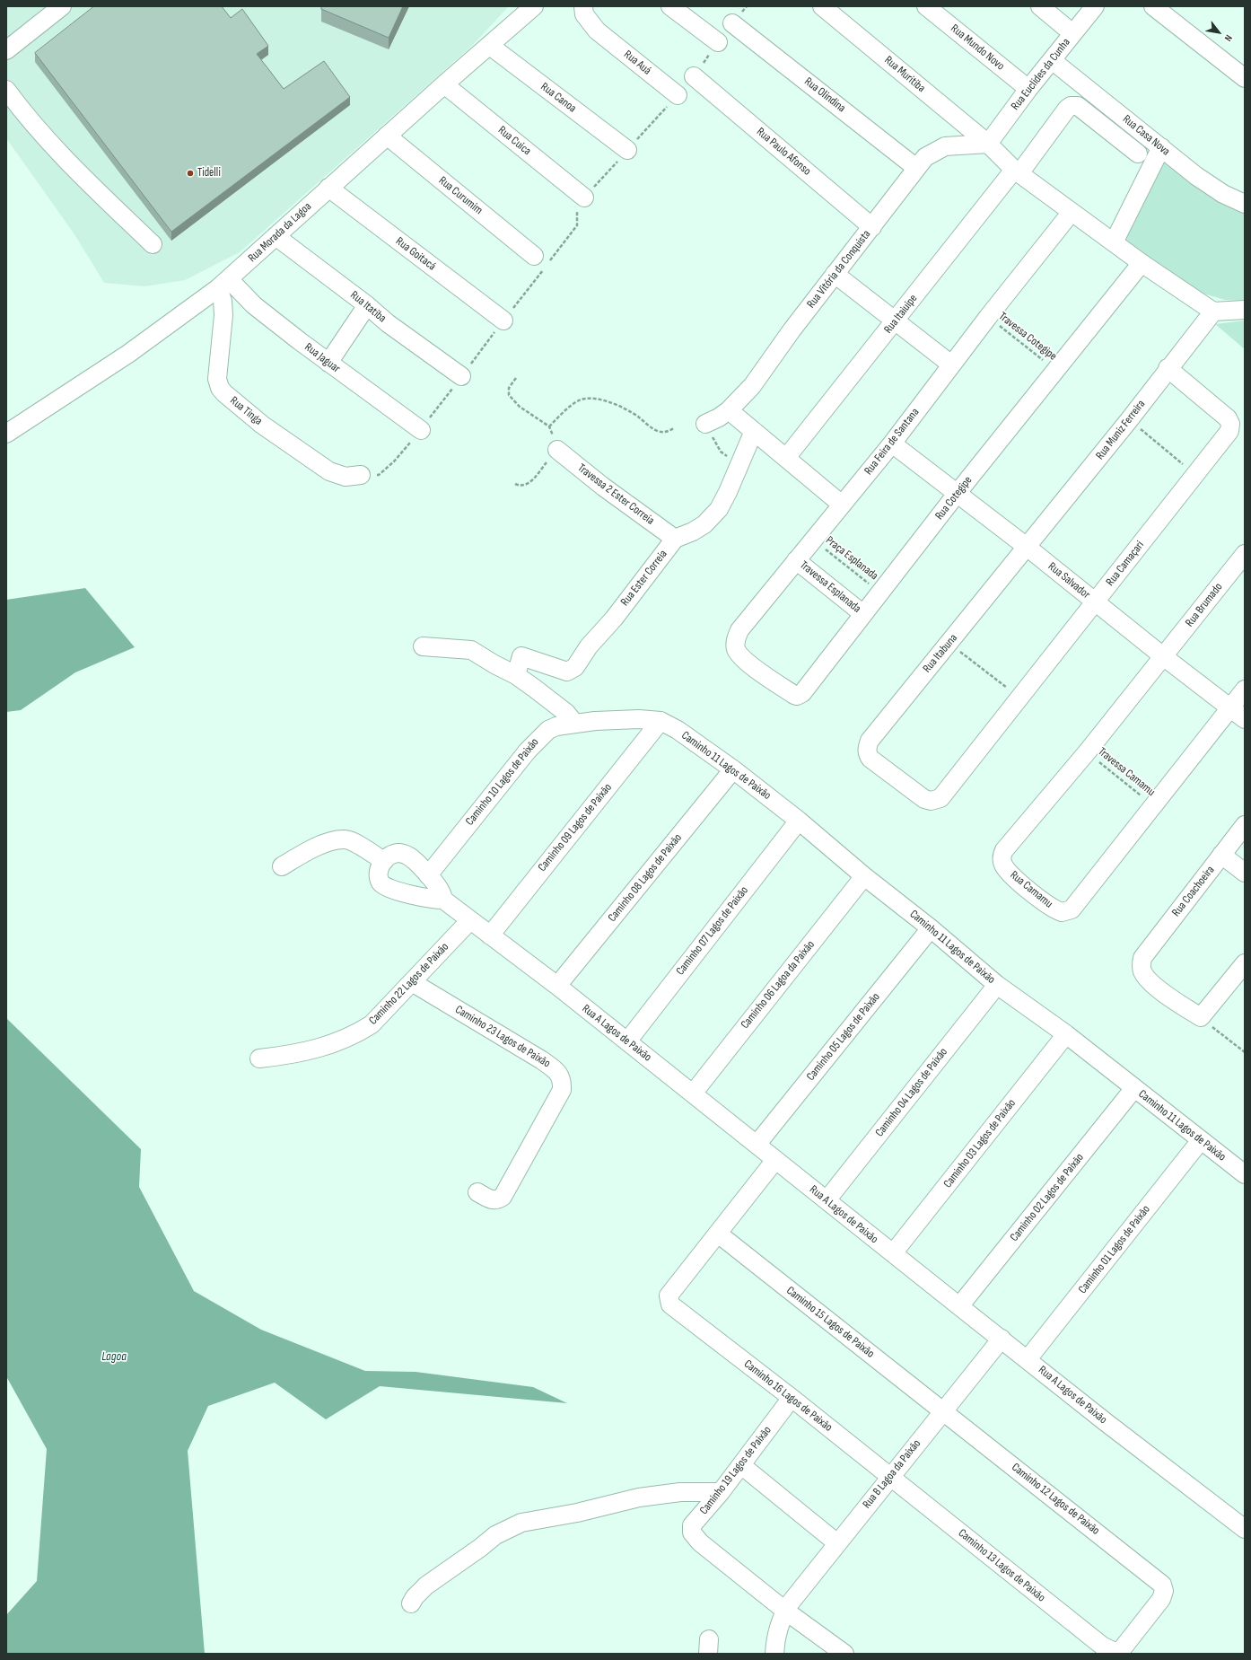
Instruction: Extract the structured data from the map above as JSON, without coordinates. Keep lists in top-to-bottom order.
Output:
{
  "streets": {
    "street": [
      "Rua Mundo Novo",
      "Rua Auá",
      "Rua Muritiba",
      "Rua Euclides da Cunha",
      "Rua Olindina",
      "Rua Canoa",
      "Rua Casa Nova",
      "Rua Cuica",
      "Rua Paulo Afonso",
      "Rua Curumim",
      "Rua Morada da Lagoa",
      "Rua Goitacá",
      "Rua Vitória da Conquista",
      "Rua Itatiba",
      "Rua Itaiuipe",
      "Rua Jaguar",
      "Rua Tinga",
      "Rua Muniz Ferreira",
      "Rua Feira de Santana",
      "Travessa 2 Ester Correia",
      "Rua Cotegipe",
      "Rua Camaçari",
      "Rua Ester Correia",
      "Rua Salvador",
      "Travessa Esplanada",
      "Rua Brumado",
      "Rua Itabuna",
      "Caminho 11 Lagos de Paixão",
      "Caminho 10 Lagos de Paixão",
      "Caminho 09 Lagos de Paixão",
      "Caminho 08 Lagos de Paixão",
      "Rua Camamu",
      "Rua Coachoeira",
      "Caminho 07 Lagos de Paixão",
      "Caminho 22 Lagos de Paixão",
      "Caminho 06 Lagoa da Paixão",
      "Rua A Lagos de Paixão",
      "Caminho 23 Lagos de Paixão",
      "Caminho 05 Lagos de Paixão",
      "Caminho 04 Lagos de Paixão",
      "Caminho 03 Lagos de Paixão",
      "Caminho 02 Lagos de Paixão",
      "Caminho 01 Lagos de Paixão",
      "Caminho 15 Lagos de Paixão",
      "Caminho 16 Lagos de Paixão",
      "Caminho 19 Lagos de Paixão",
      "Rua B Lagoa da Paixão",
      "Caminho 12 Lagos de Paixão",
      "Caminho 13 Lagos de Paixão"
    ],
    "path": ["Travessa Cotegipe", "Praça Esplanada", "Travessa Camamu"]
  },
  "crossings": [
    ["Rua Mundo Novo", "Rua Euclides da Cunha"],
    ["Rua Muritiba", "Rua Euclides da Cunha"],
    ["Rua Muritiba", "Rua Vitória da Conquista"],
    ["Rua Euclides da Cunha", "Rua Casa Nova"],
    ["Rua Euclides da Cunha", "Rua Vitória da Conquista"],
    ["Rua Olindina", "Rua Vitória da Conquista"],
    ["Rua Canoa", "Rua Morada da Lagoa"],
    ["Rua Cuica", "Rua Morada da Lagoa"],
    ["Rua Paulo Afonso", "Rua Vitória da Conquista"],
    ["Rua Curumim", "Rua Morada da Lagoa"],
    ["Rua Morada da Lagoa", "Rua Goitacá"],
    ["Rua Morada da Lagoa", "Rua Itatiba"],
    ["Rua Morada da Lagoa", "Rua Jaguar"],
    ["Rua Morada da Lagoa", "Rua Tinga"],
    ["Travessa Cotegipe", "Rua Feira de Santana"],
    ["Travessa Cotegipe", "Rua Cotegipe"],
    ["Rua Jaguar", "Rua Tinga"],
    ["Rua Muniz Ferreira", "Rua Camaçari"],
    ["Rua Muniz Ferreira", "Rua Salvador"],
    ["Rua Muniz Ferreira", "Rua Itabuna"],
    ["Rua Feira de Santana", "Rua Cotegipe"],
    ["Rua Feira de Santana", "Praça Esplanada"],
    ["Rua Feira de Santana", "Rua Salvador"],
    ["Rua Feira de Santana", "Travessa Esplanada"],
    ["Travessa 2 Ester Correia", "Rua Ester Correia"],
    ["Rua Cotegipe", "Praça Esplanada"],
    ["Rua Cotegipe", "Rua Salvador"],
    ["Rua Cotegipe", "Travessa Esplanada"],
    ["Rua Camaçari", "Rua Salvador"],
    ["Rua Camaçari", "Rua Itabuna"],
    ["Rua Salvador", "Rua Brumado"],
    ["Rua Salvador", "Rua Itabuna"],
    ["Rua Salvador", "Rua Camamu"],
    ["Rua Brumado", "Rua Camamu"],
    ["Caminho 11 Lagos de Paixão", "Caminho 10 Lagos de Paixão"],
    ["Caminho 11 Lagos de Paixão", "Caminho 09 Lagos de Paixão"],
    ["Caminho 11 Lagos de Paixão", "Caminho 08 Lagos de Paixão"],
    ["Caminho 11 Lagos de Paixão", "Caminho 07 Lagos de Paixão"],
    ["Caminho 11 Lagos de Paixão", "Caminho 06 Lagoa da Paixão"],
    ["Caminho 11 Lagos de Paixão", "Caminho 05 Lagos de Paixão"],
    ["Caminho 11 Lagos de Paixão", "Caminho 04 Lagos de Paixão"],
    ["Caminho 11 Lagos de Paixão", "Caminho 03 Lagos de Paixão"],
    ["Caminho 11 Lagos de Paixão", "Caminho 02 Lagos de Paixão"],
    ["Caminho 11 Lagos de Paixão", "Caminho 01 Lagos de Paixão"],
    ["Travessa Camamu", "Rua Camamu"],
    ["Caminho 10 Lagos de Paixão", "Caminho 09 Lagos de Paixão"],
    ["Caminho 10 Lagos de Paixão", "Rua A Lagos de Paixão"],
    ["Caminho 09 Lagos de Paixão", "Rua A Lagos de Paixão"],
    ["Caminho 08 Lagos de Paixão", "Rua A Lagos de Paixão"],
    ["Caminho 07 Lagos de Paixão", "Rua A Lagos de Paixão"],
    ["Caminho 22 Lagos de Paixão", "Rua A Lagos de Paixão"],
    ["Caminho 22 Lagos de Paixão", "Caminho 23 Lagos de Paixão"],
    ["Caminho 06 Lagoa da Paixão", "Rua A Lagos de Paixão"],
    ["Rua A Lagos de Paixão", "Caminho 05 Lagos de Paixão"],
    ["Rua A Lagos de Paixão", "Caminho 04 Lagos de Paixão"],
    ["Rua A Lagos de Paixão", "Caminho 03 Lagos de Paixão"],
    ["Rua A Lagos de Paixão", "Caminho 02 Lagos de Paixão"],
    ["Rua A Lagos de Paixão", "Caminho 01 Lagos de Paixão"],
    ["Rua A Lagos de Paixão", "Caminho 16 Lagos de Paixão"],
    ["Rua A Lagos de Paixão", "Rua B Lagoa da Paixão"],
    ["Caminho 15 Lagos de Paixão", "Caminho 16 Lagos de Paixão"],
    ["Caminho 15 Lagos de Paixão", "Rua B Lagoa da Paixão"],
    ["Caminho 15 Lagos de Paixão", "Caminho 12 Lagos de Paixão"],
    ["Caminho 16 Lagos de Paixão", "Caminho 19 Lagos de Paixão"],
    ["Caminho 16 Lagos de Paixão", "Rua B Lagoa da Paixão"],
    ["Caminho 16 Lagos de Paixão", "Caminho 13 Lagos de Paixão"],
    ["Caminho 19 Lagos de Paixão", "Rua B Lagoa da Paixão"],
    ["Rua B Lagoa da Paixão", "Caminho 12 Lagos de Paixão"],
    ["Rua B Lagoa da Paixão", "Caminho 13 Lagos de Paixão"],
    ["Caminho 12 Lagos de Paixão", "Caminho 13 Lagos de Paixão"]
  ],
  "water": ["Lagoa"],
  "places": ["Tidelli"],
  "north": "bottom right"
}
